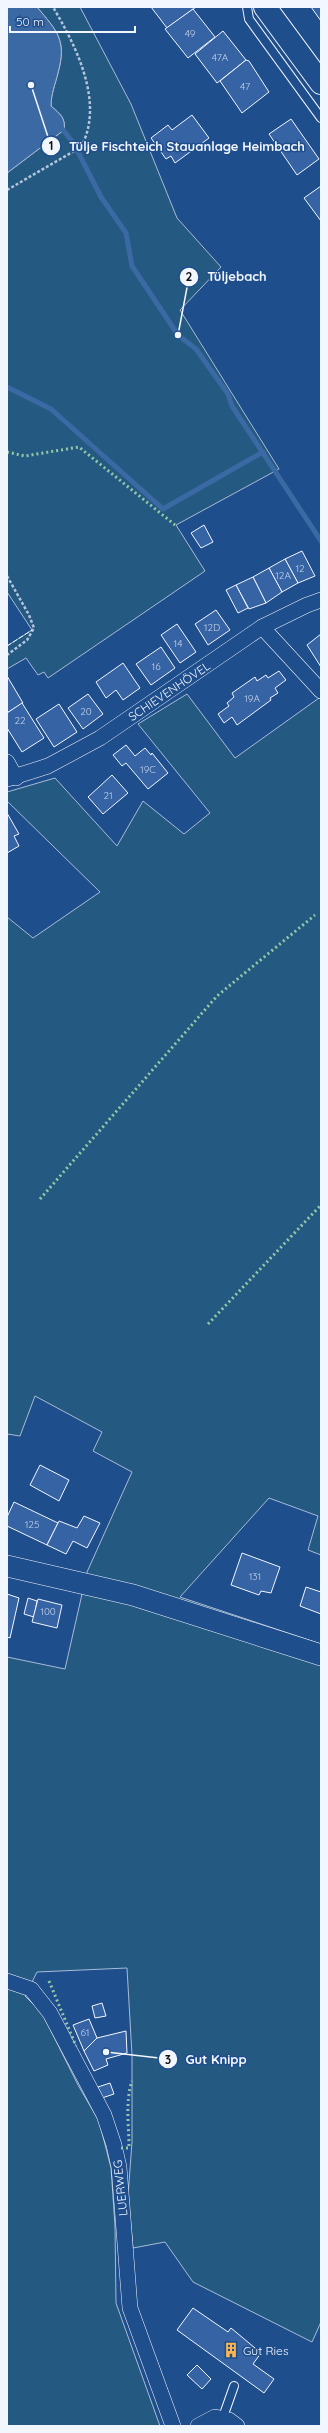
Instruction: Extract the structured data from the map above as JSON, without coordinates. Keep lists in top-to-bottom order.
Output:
{
  "streets": {
    "street": ["SCHIEVENHÖVEL", "LUERWEG"]
  },
  "places": {
    "other": ["Tülje Fischteich Stauanlage Heimbach", "Tüljebach", "Gut Knipp"],
    "building": ["Gut Ries"]
  },
  "house_numbers": [
    "49",
    "47A",
    "47",
    "12",
    "12A",
    "12D",
    "14",
    "16",
    "19A",
    "20",
    "22",
    "19C",
    "21",
    "125",
    "131",
    "100",
    "61"
  ],
  "scale_bar": "50 m"
}
